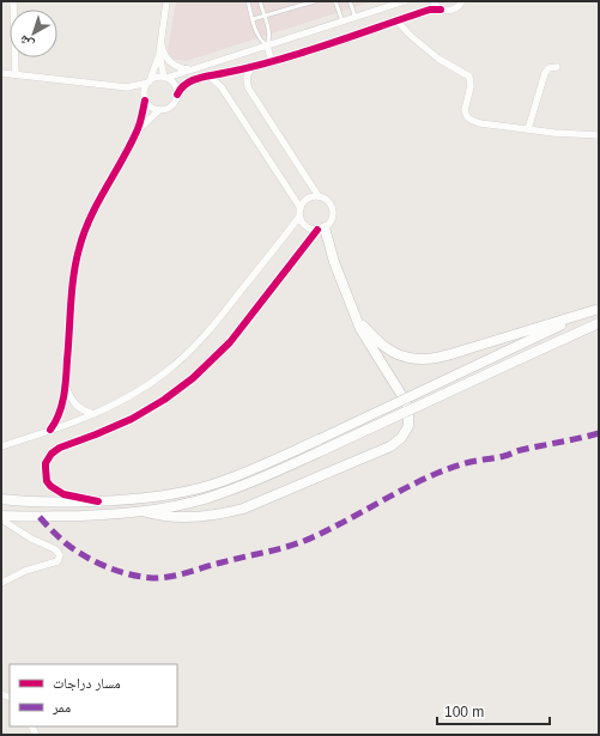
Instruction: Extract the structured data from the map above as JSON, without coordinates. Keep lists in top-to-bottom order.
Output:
{
  "legend": ["مسار دراجات", "ممر"],
  "scale_bar": "100 m",
  "north": "bottom left"
}
